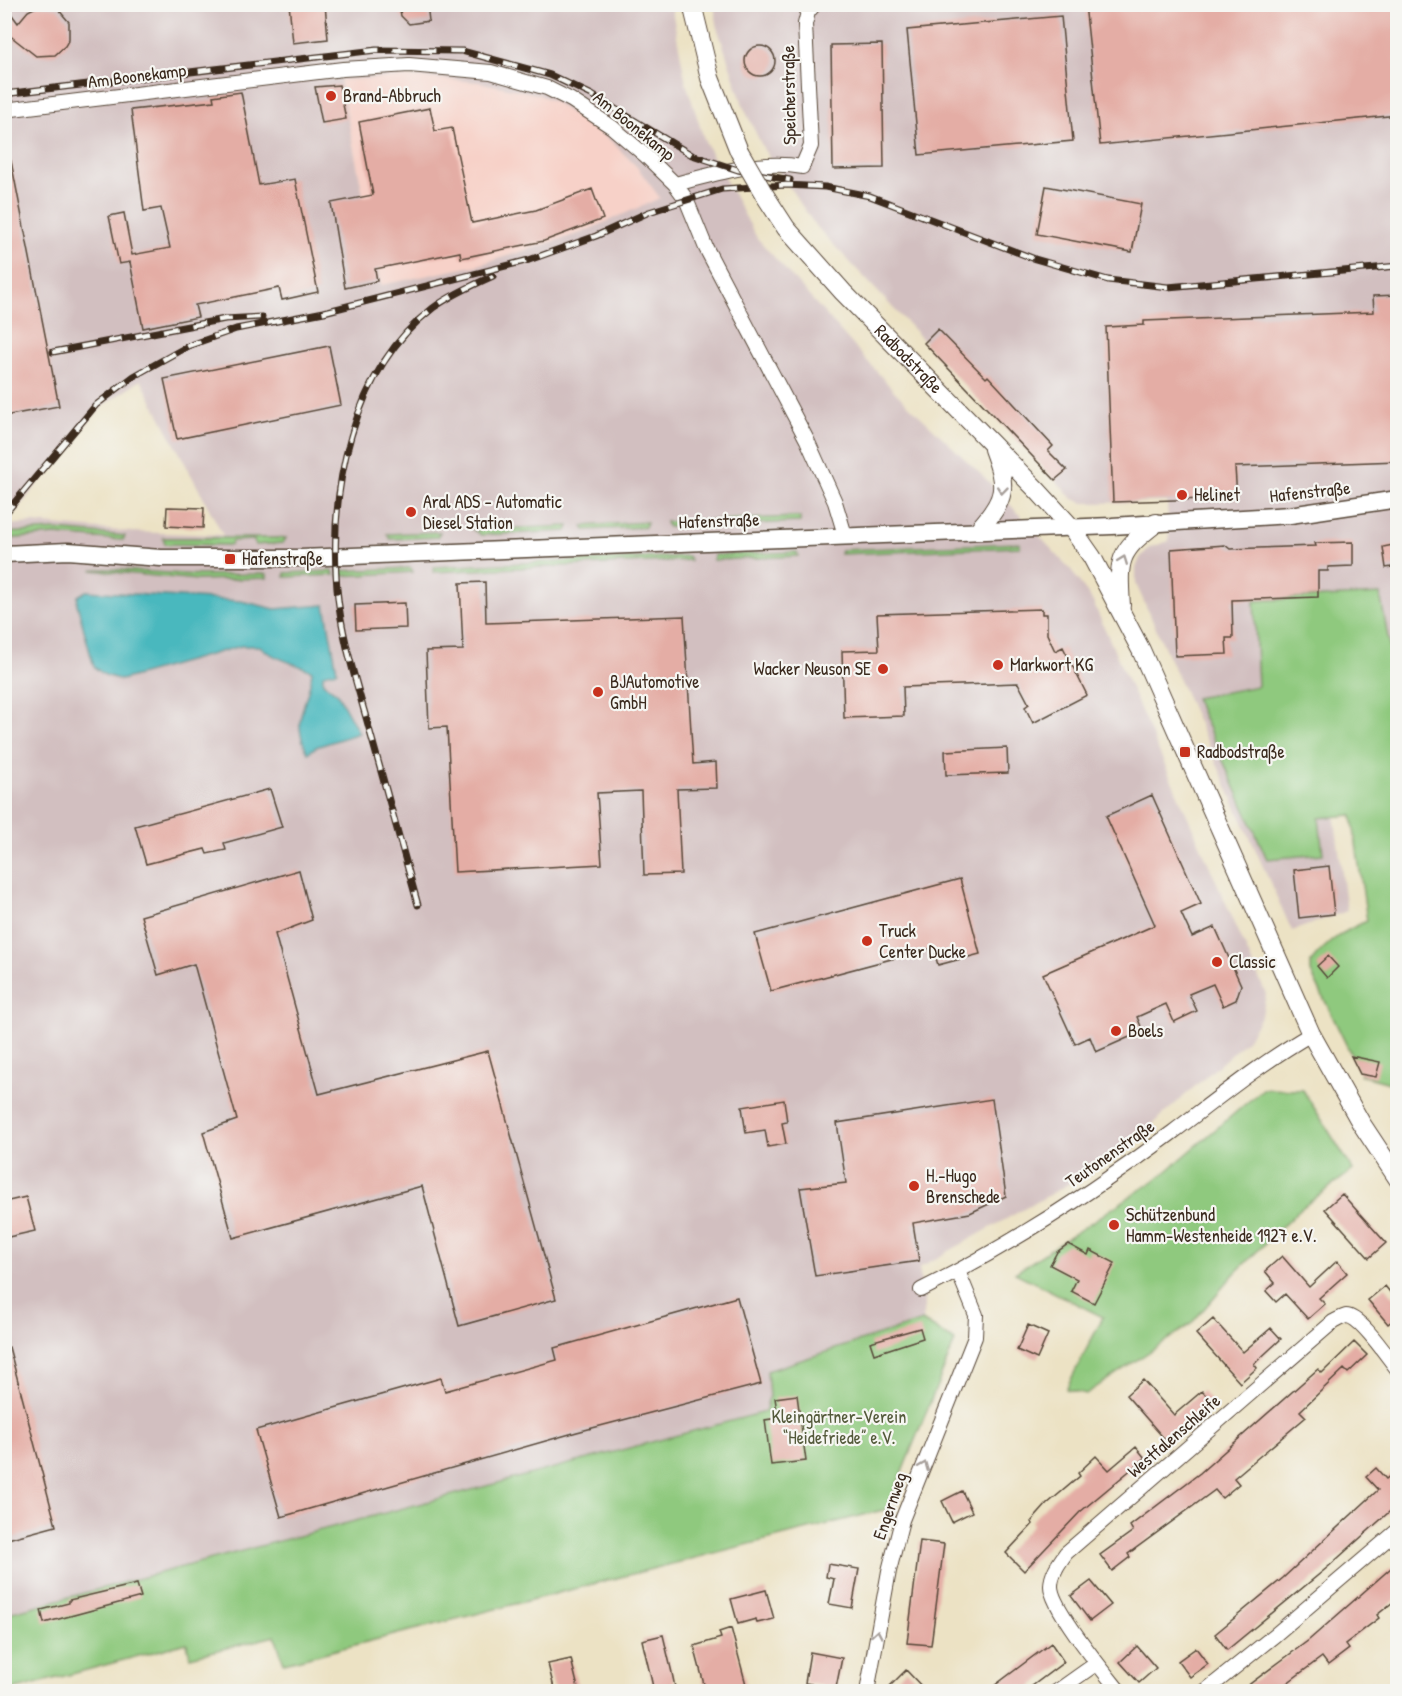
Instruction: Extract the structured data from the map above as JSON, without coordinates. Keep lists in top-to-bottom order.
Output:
{
  "streets": {
    "main road": ["Radbodstraße"],
    "street": [
      "Am Boonekamp",
      "Speicherstraße",
      "Hafenstraße",
      "Teutonenstraße",
      "Westfalenschleife",
      "Engernweg"
    ]
  },
  "crossings": [
    ["Am Boonekamp", "Speicherstraße"],
    ["Am Boonekamp", "Hafenstraße"],
    ["Radbodstraße", "Hafenstraße"],
    ["Radbodstraße", "Teutonenstraße"],
    ["Teutonenstraße", "Engernweg"]
  ],
  "one_way": ["Engernweg"],
  "parks": ["Kleingärtner-Verein “Heidefriede” e.V."],
  "places": {
    "other": [
      "Brand-Abbruch",
      "Helinet",
      "Aral ADS - Automatic Diesel Station",
      "Markwort KG",
      "Wacker Neuson SE",
      "BJAutomotive GmbH",
      "Truck Center Ducke",
      "Classic",
      "Boels",
      "H.-Hugo Brenschede",
      "Schützenbund Hamm-Westenheide 1927 e.V."
    ],
    "transit": ["Hafenstraße", "Radbodstraße"]
  }
}
